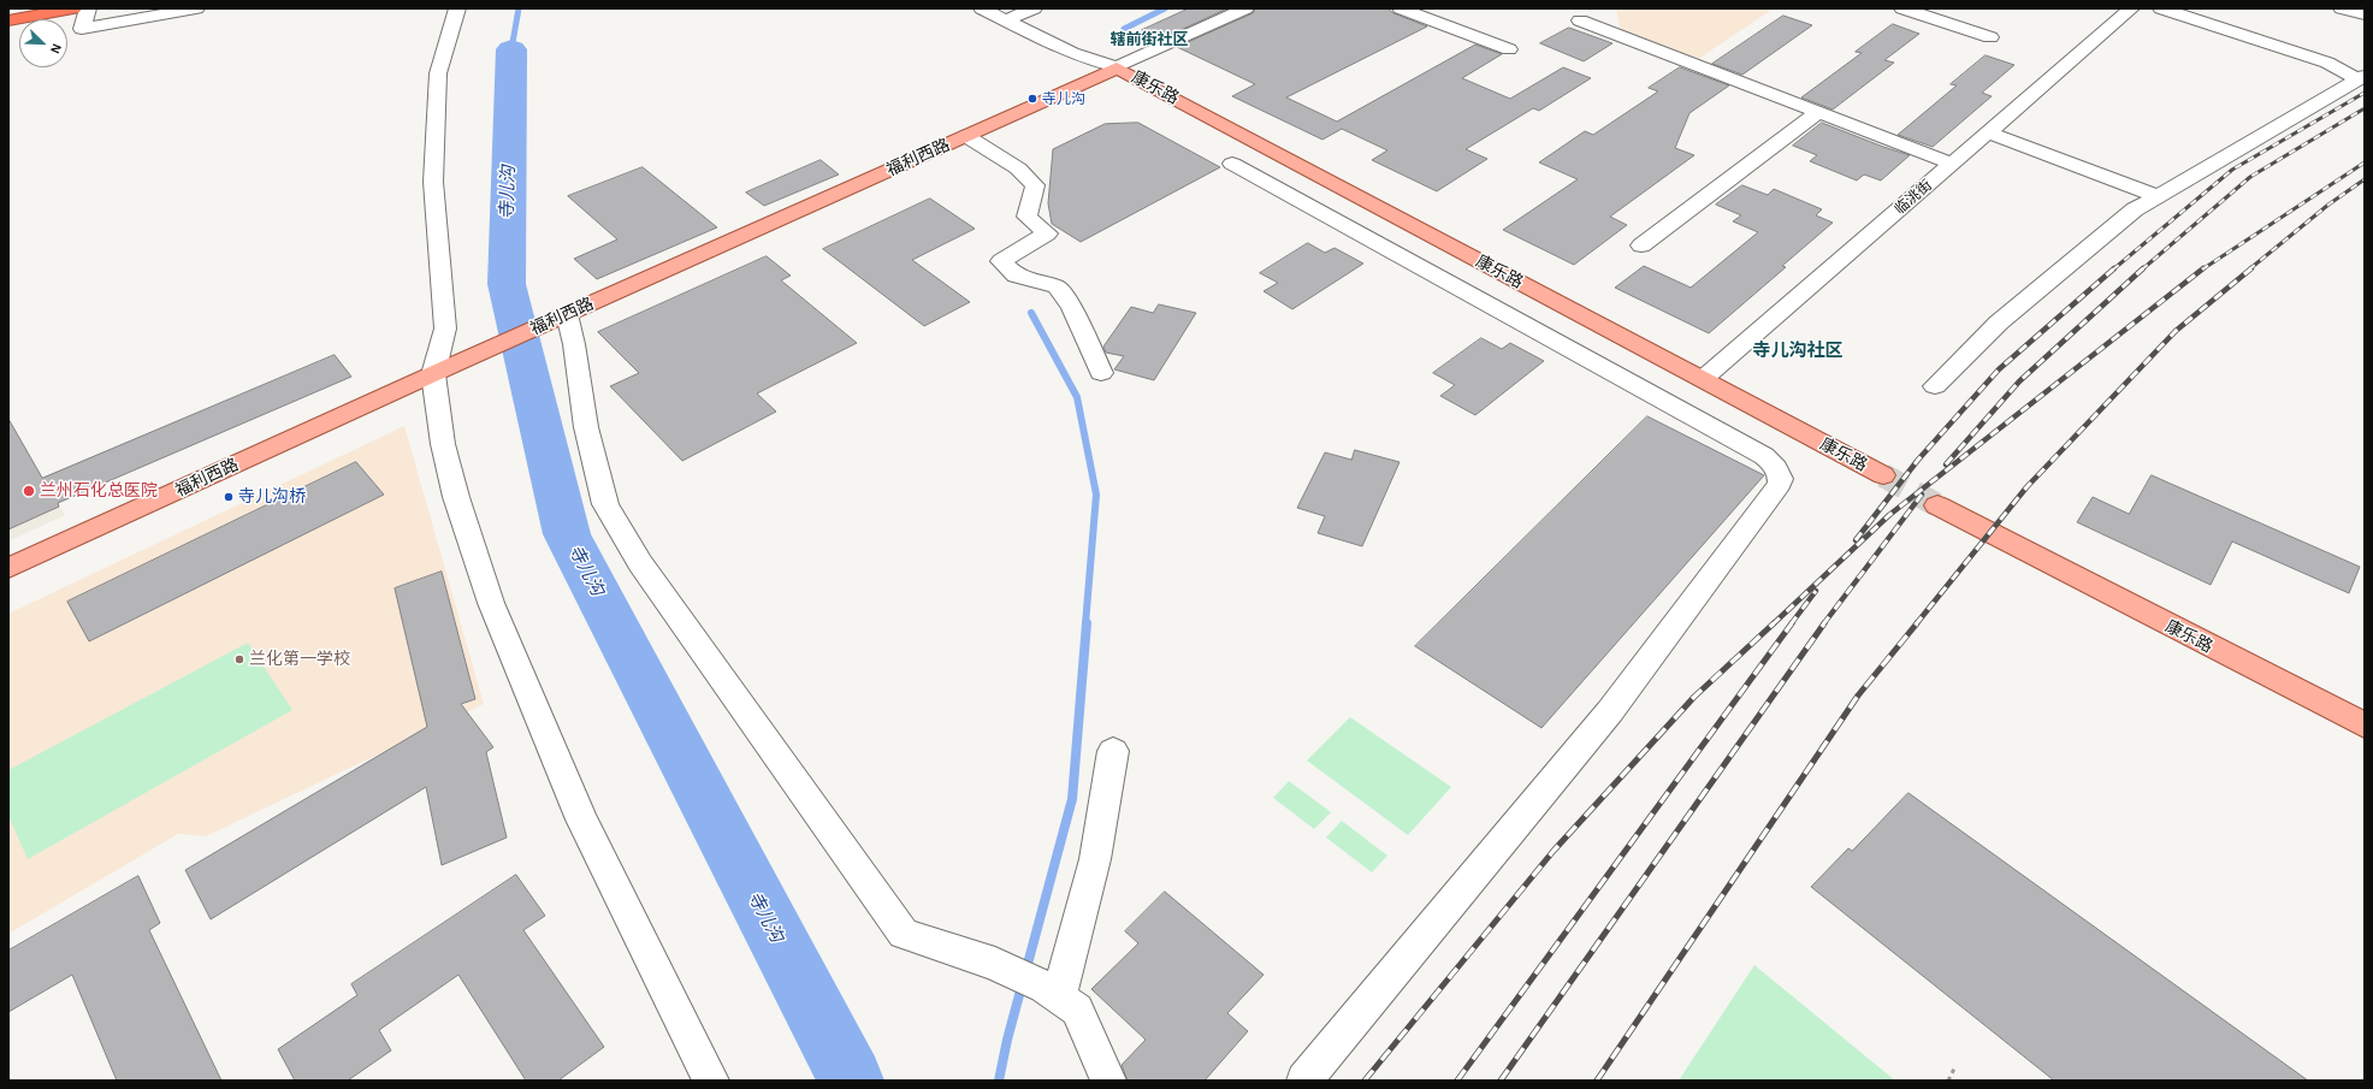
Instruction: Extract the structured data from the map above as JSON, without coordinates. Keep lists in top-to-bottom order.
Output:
{
  "streets": {
    "main road": ["康乐路", "福利西路"],
    "street": ["临洮街"]
  },
  "crossings": [
    ["康乐路", "福利西路"],
    ["康乐路", "临洮街"]
  ],
  "districts": ["辖前街社区", "寺儿沟社区"],
  "water": ["寺儿沟"],
  "places": [
    "寺儿沟",
    "兰州石化总医院",
    "寺儿沟桥",
    "兰化第一学校"
  ],
  "north": "bottom right"
}
